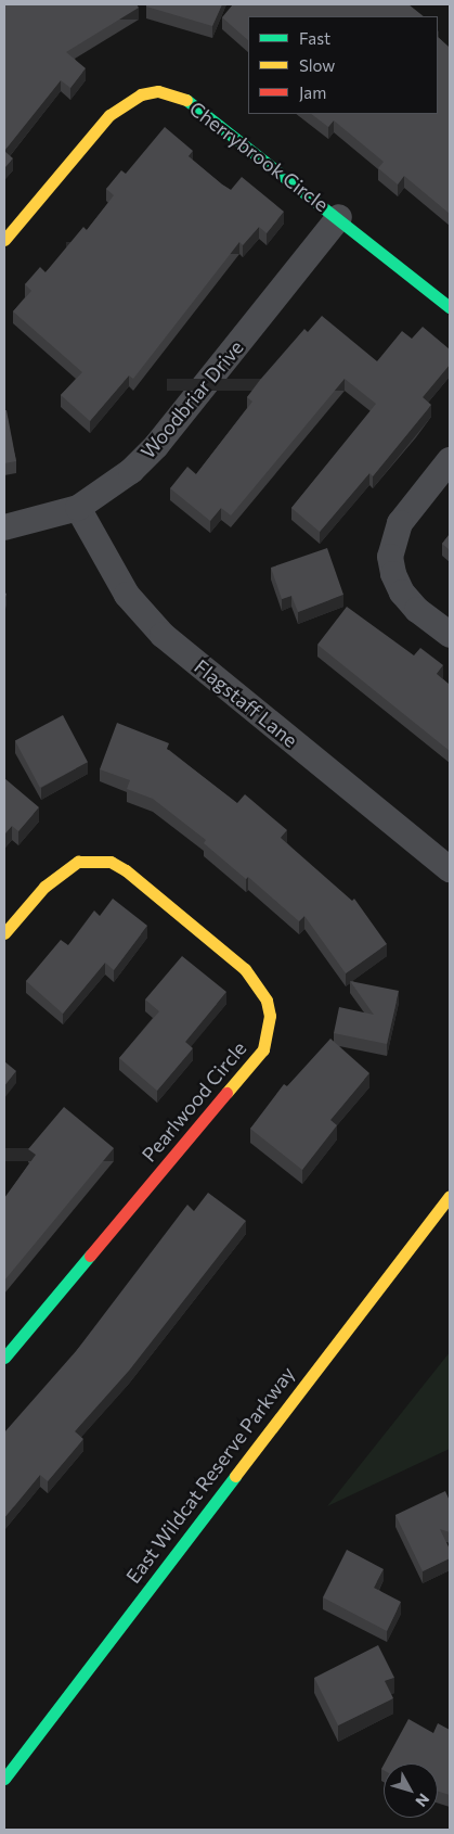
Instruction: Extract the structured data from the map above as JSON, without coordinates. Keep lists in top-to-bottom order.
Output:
{
  "streets": {
    "street": [
      "Cherrybrook Circle",
      "Woodbriar Drive",
      "Flagstaff Lane",
      "Pearlwood Circle",
      "East Wildcat Reserve Parkway"
    ]
  },
  "crossings": [
    ["Cherrybrook Circle", "Woodbriar Drive"],
    ["Woodbriar Drive", "Flagstaff Lane"]
  ],
  "legend": ["Fast", "Slow", "Jam"],
  "north": "bottom right"
}
